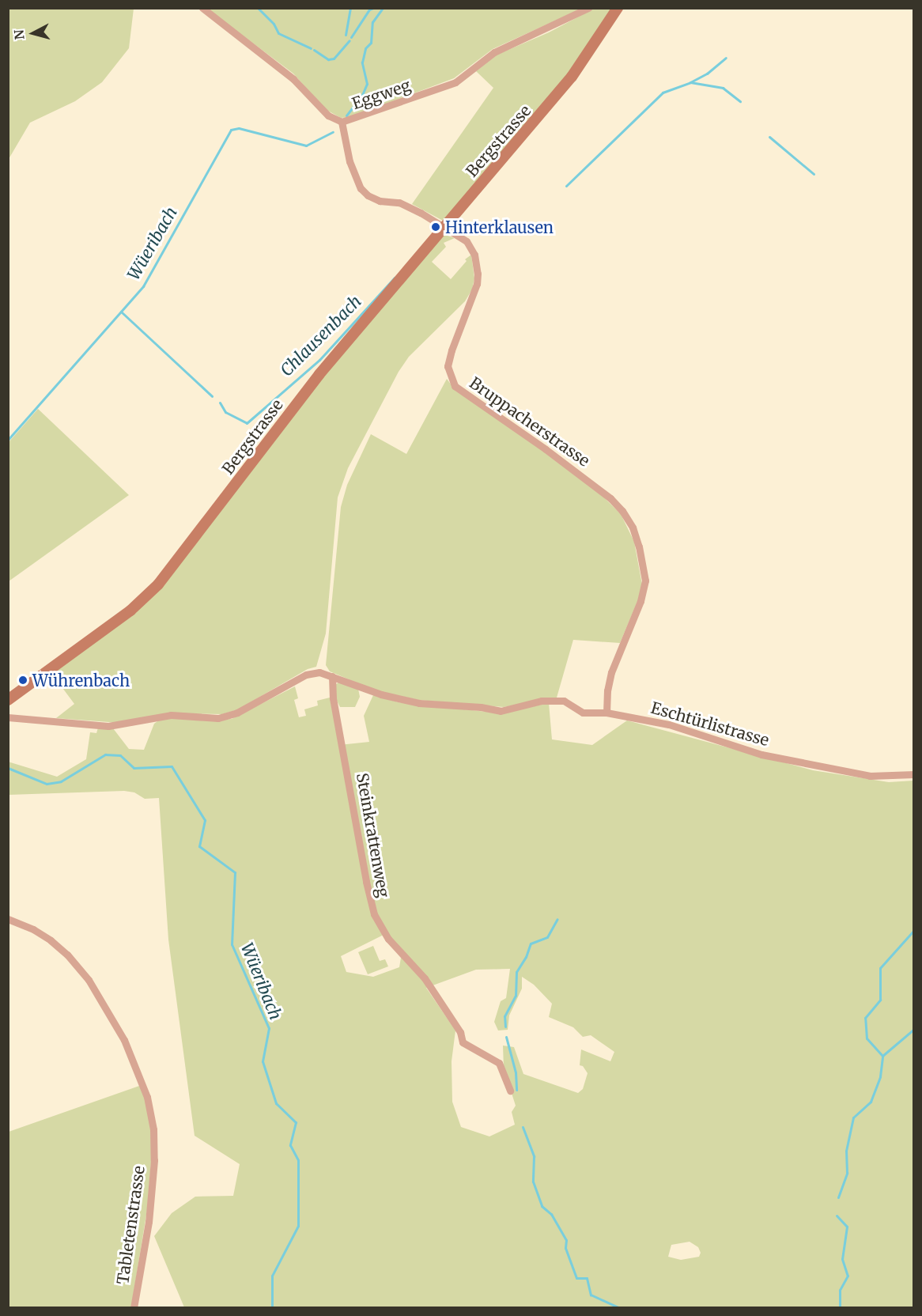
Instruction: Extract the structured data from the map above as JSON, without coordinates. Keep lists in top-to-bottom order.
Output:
{
  "streets": {
    "street": [
      "Eggweg",
      "Bergstrasse",
      "Bruppacherstrasse",
      "Eschtürlistrasse",
      "Steinkrattenweg",
      "Tabletenstrasse"
    ]
  },
  "crossings": [
    ["Eggweg", "Bruppacherstrasse"],
    ["Bergstrasse", "Bruppacherstrasse"],
    ["Bruppacherstrasse", "Eschtürlistrasse"],
    ["Eschtürlistrasse", "Steinkrattenweg"]
  ],
  "water": ["Wüeribach", "Chlausenbach"],
  "places": ["Hinterklausen", "Wührenbach"],
  "north": "left"
}
